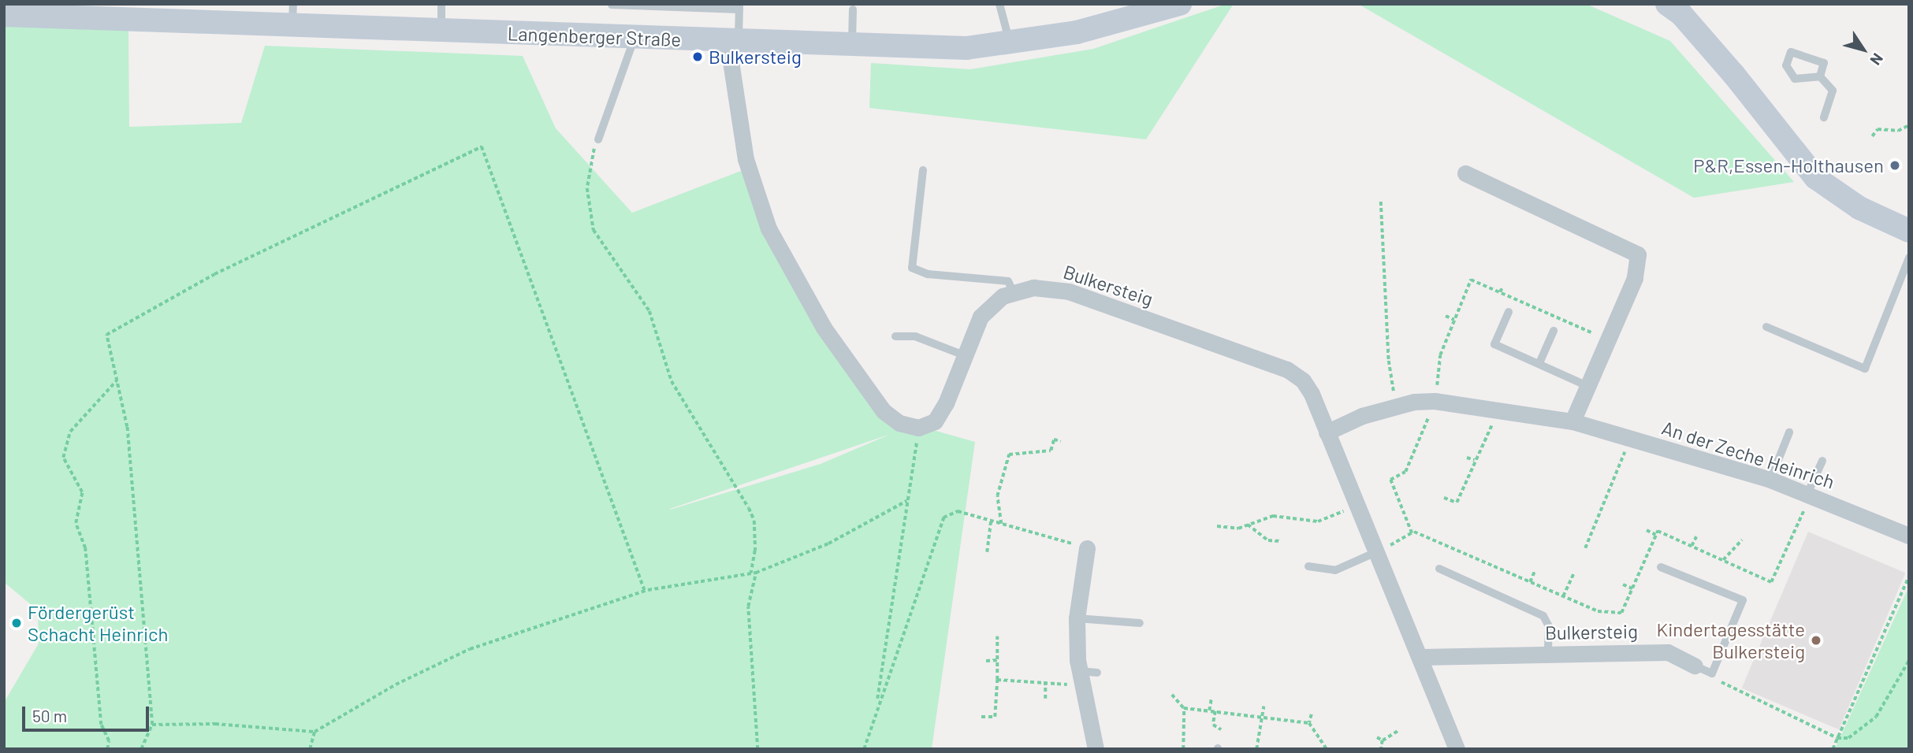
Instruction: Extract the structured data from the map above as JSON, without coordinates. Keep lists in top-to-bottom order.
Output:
{
  "streets": {
    "main road": ["Langenberger Straße"],
    "street": ["Bulkersteig", "An der Zeche Heinrich"]
  },
  "crossings": [
    ["Bulkersteig", "An der Zeche Heinrich"]
  ],
  "places": [
    "Bulkersteig",
    "P&R,Essen-Holthausen",
    "Fördergerüst Schacht Heinrich",
    "Kindertagesstätte Bulkersteig"
  ],
  "scale_bar": "50 m",
  "north": "bottom right"
}
